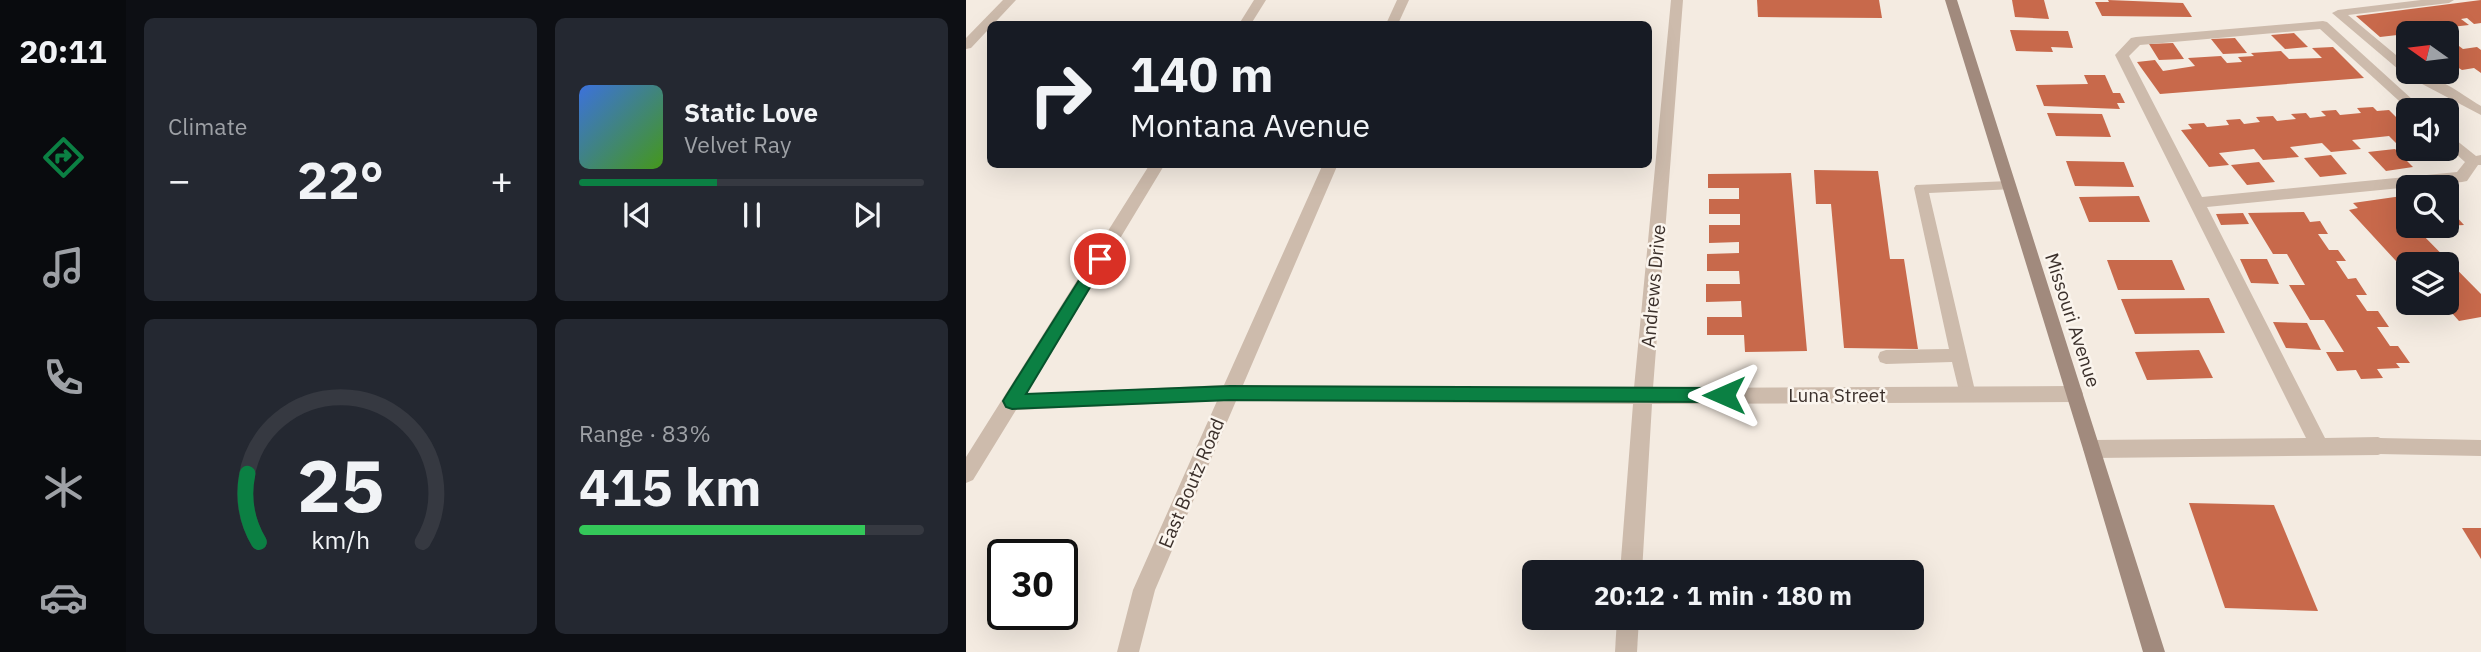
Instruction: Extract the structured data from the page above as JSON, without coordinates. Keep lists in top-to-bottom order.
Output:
{
  "streets": {
    "main road": ["Missouri Avenue"],
    "street": ["Andrews Drive", "Luna Street", "East Boutz Road"]
  },
  "crossings": [
    ["Andrews Drive", "Luna Street"],
    ["Missouri Avenue", "Luna Street"],
    ["Luna Street", "East Boutz Road"]
  ],
  "north": "left",
  "page": {
    "tabs": "20:11",
    "tile": [
      "Climate",
      ["Range · 83%", "415 km"]
    ],
    "turn": ["140 m", "Montana Avenue"],
    "song": ["Static Love", "Velvet Ray"],
    "heat": ["−", "22°", "+"],
    "limit": "30",
    "trip": "20:12 · 1 min · 180 m",
    "gauge": ["25", "km/h"]
  }
}
